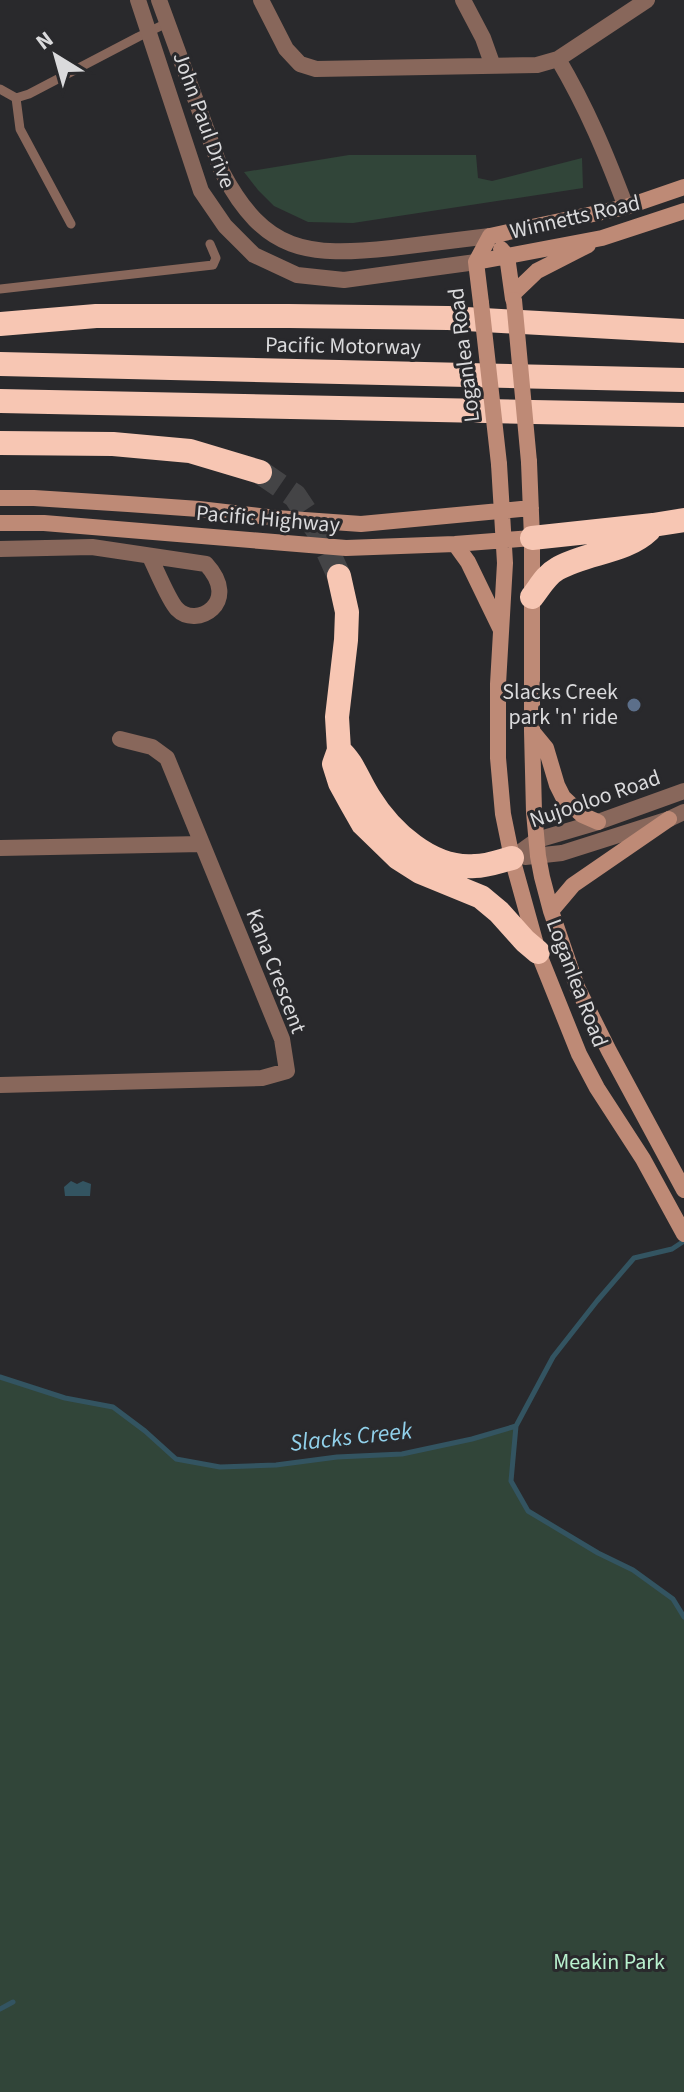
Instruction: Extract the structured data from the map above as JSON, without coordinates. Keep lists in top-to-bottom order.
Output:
{
  "streets": {
    "highway": ["Pacific Motorway"],
    "main road": ["Winnetts Road", "Loganlea Road", "Pacific Highway"],
    "street": ["John Paul Drive", "Nujooloo Road", "Kana Crescent"]
  },
  "crossings": [
    ["John Paul Drive", "Winnetts Road"],
    ["John Paul Drive", "Loganlea Road"],
    ["Winnetts Road", "Loganlea Road"],
    ["Loganlea Road", "Pacific Highway"],
    ["Loganlea Road", "Nujooloo Road"]
  ],
  "water": ["Slacks Creek"],
  "parks": ["Meakin Park"],
  "places": ["Slacks Creek park 'n' ride"],
  "north": "top left"
}
